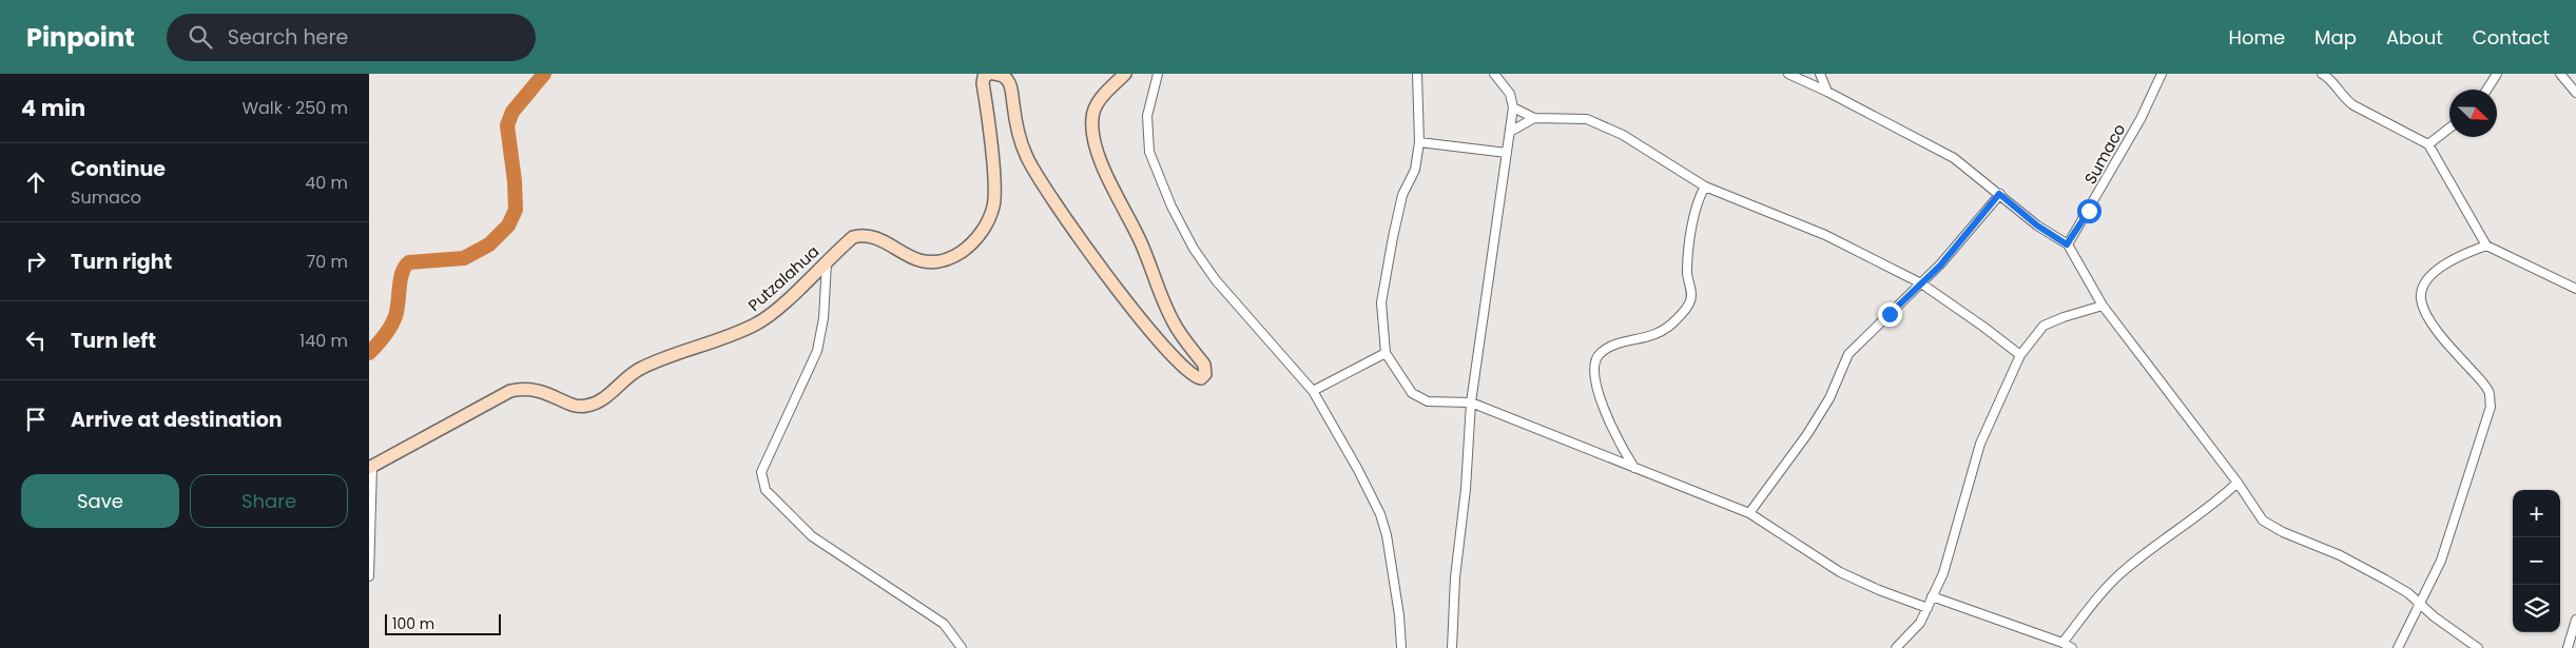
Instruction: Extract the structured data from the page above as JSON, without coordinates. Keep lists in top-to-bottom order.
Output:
{
  "streets": {
    "street": ["Sumaco", "Putzalahua"]
  },
  "scale_bar": "100 m",
  "north": "bottom right",
  "page": {
    "header": "Pinpoint",
    "search": "Search here",
    "nav": [
      "Home",
      "Map",
      "About",
      "Contact"
    ],
    "heading": ["4 min", "Walk · 250 m"],
    "list": [
      ["Continue", "Sumaco", "40 m"],
      ["Turn right", "70 m"],
      ["Turn left", "140 m"],
      "Arrive at destination"
    ],
    "buttons": ["Save", "Share"],
    "map_buttons": ["+", "−"],
    "scale": "100 m"
  }
}
